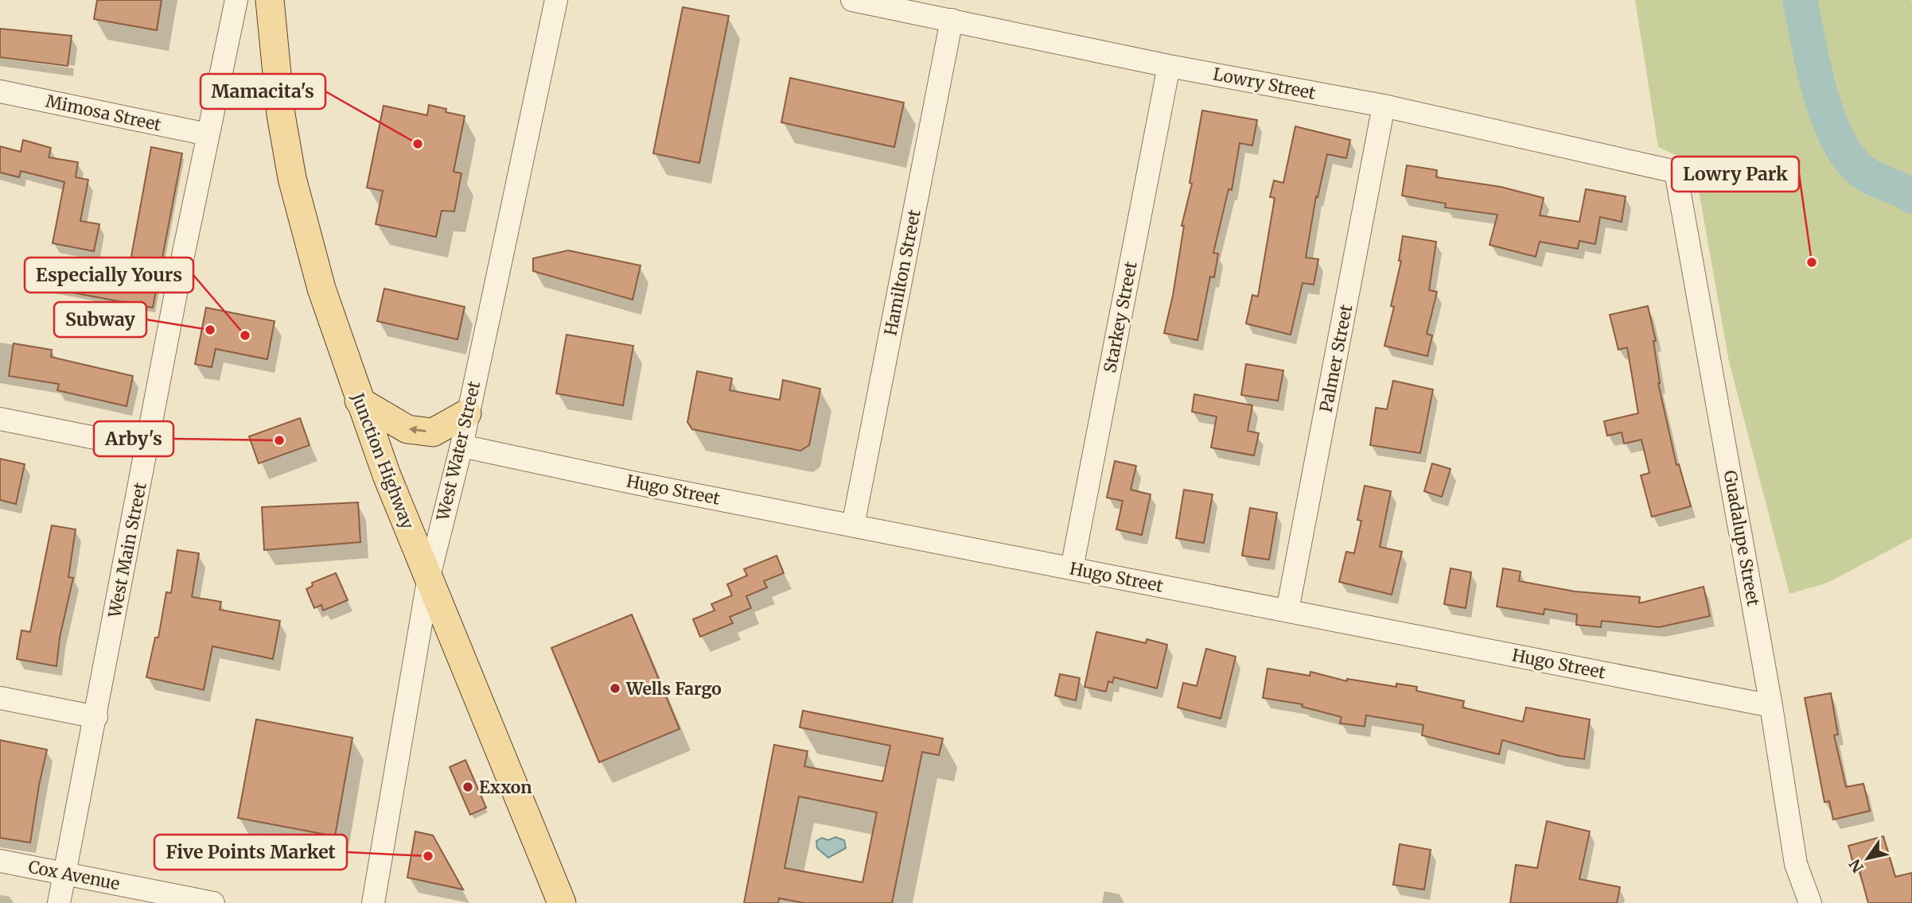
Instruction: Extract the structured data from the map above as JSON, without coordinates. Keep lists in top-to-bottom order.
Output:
{
  "streets": {
    "main road": ["Junction Highway"],
    "street": [
      "Lowry Street",
      "Mimosa Street",
      "Hamilton Street",
      "Starkey Street",
      "Palmer Street",
      "West Water Street",
      "Hugo Street",
      "Guadalupe Street",
      "West Main Street",
      "Cox Avenue"
    ]
  },
  "crossings": [
    ["Lowry Street", "Hamilton Street"],
    ["Lowry Street", "Starkey Street"],
    ["Lowry Street", "Palmer Street"],
    ["Lowry Street", "Guadalupe Street"],
    ["Mimosa Street", "West Main Street"],
    ["Hamilton Street", "Hugo Street"],
    ["Starkey Street", "Hugo Street"],
    ["Palmer Street", "Hugo Street"],
    ["West Water Street", "Junction Highway"],
    ["West Water Street", "Hugo Street"],
    ["Hugo Street", "Guadalupe Street"],
    ["West Main Street", "Cox Avenue"]
  ],
  "places": [
    "Mamacita's",
    "Lowry Park",
    "Subway",
    "Especially Yours",
    "Arby's",
    "Wells Fargo",
    "Exxon",
    "Five Points Market"
  ],
  "north": "bottom left"
}
